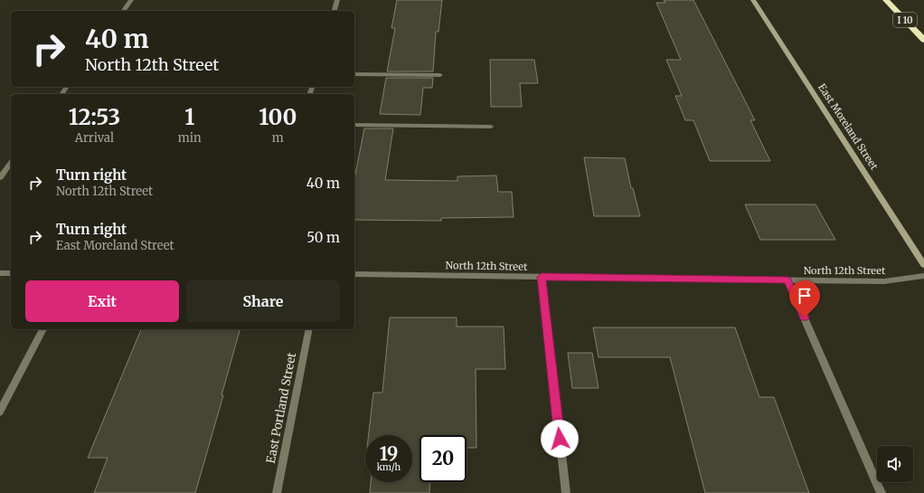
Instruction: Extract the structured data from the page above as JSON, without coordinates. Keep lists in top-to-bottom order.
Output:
{
  "streets": {
    "highway": ["I 10"],
    "street": ["East Moreland Street", "North 12th Street", "East Portland Street"]
  },
  "page": {
    "turn": ["40 m", "North 12th Street"],
    "eta": [
      "12:53",
      "Arrival",
      "1",
      "min",
      "100",
      "m"
    ],
    "list": [
      {
        "name": "Turn right",
        "note": "North 12th Street",
        "value": "40 m"
      },
      {
        "name": "Turn right",
        "note": "East Moreland Street",
        "value": "50 m"
      }
    ],
    "buttons": ["Exit", "Share"],
    "speed": "19 km/h",
    "limit": "20"
  }
}
